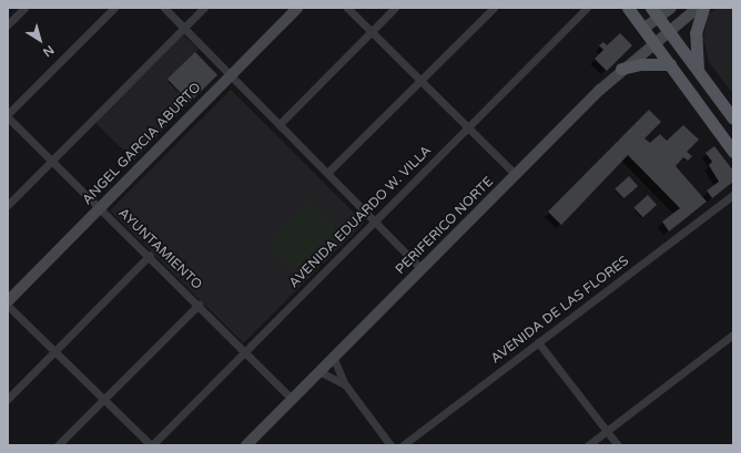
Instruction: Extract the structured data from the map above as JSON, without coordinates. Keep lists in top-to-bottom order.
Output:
{
  "streets": {
    "street": [
      "ANGEL GARCIA ABURTO",
      "AVENIDA EDUARDO W. VILLA",
      "PERIFERICO NORTE",
      "AYUNTAMIENTO",
      "AVENIDA DE LAS FLORES"
    ]
  },
  "crossings": [
    ["ANGEL GARCIA ABURTO", "AYUNTAMIENTO"],
    ["AVENIDA EDUARDO W. VILLA", "AYUNTAMIENTO"],
    ["PERIFERICO NORTE", "AYUNTAMIENTO"]
  ],
  "north": "bottom right"
}
